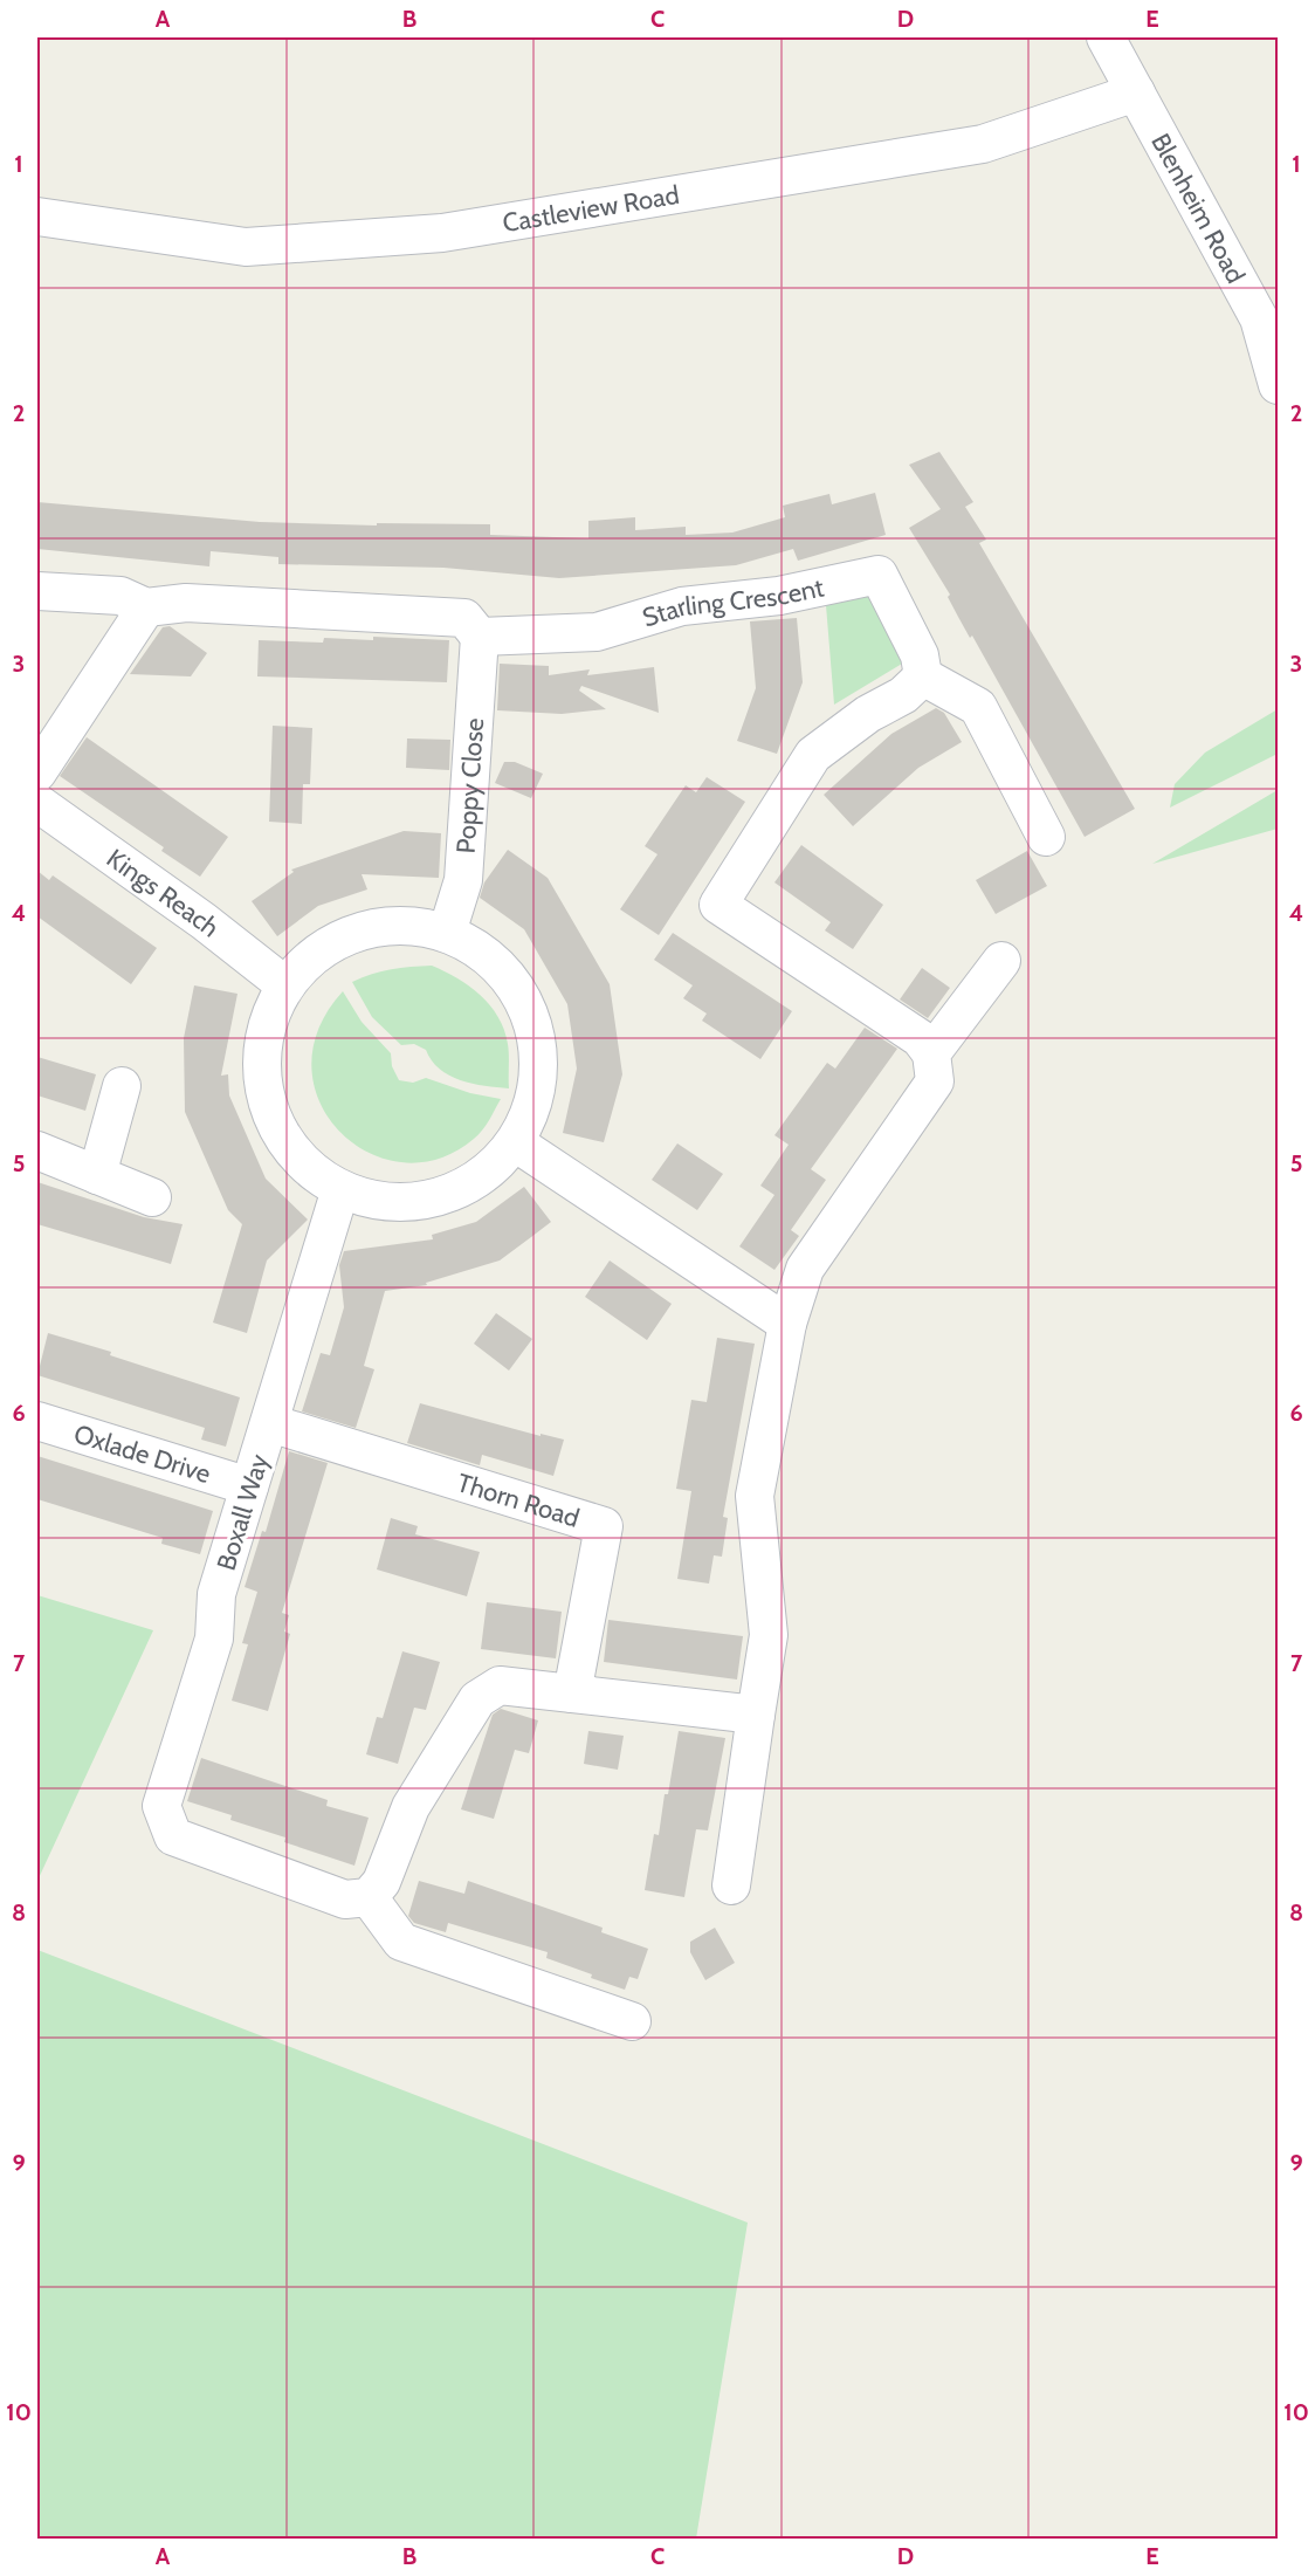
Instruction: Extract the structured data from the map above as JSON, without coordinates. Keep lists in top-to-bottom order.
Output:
{
  "streets": {
    "street": [
      "Castleview Road",
      "Blenheim Road",
      "Starling Crescent",
      "Poppy Close",
      "Kings Reach",
      "Oxlade Drive",
      "Thorn Road",
      "Boxall Way"
    ]
  },
  "crossings": [
    ["Castleview Road", "Blenheim Road"],
    ["Starling Crescent", "Poppy Close"],
    ["Oxlade Drive", "Boxall Way"],
    ["Thorn Road", "Boxall Way"]
  ],
  "grid": {
    "columns": [
      "A",
      "B",
      "C",
      "D",
      "E"
    ],
    "rows": [
      "1",
      "2",
      "3",
      "4",
      "5",
      "6",
      "7",
      "8",
      "9",
      "10"
    ]
  }
}
